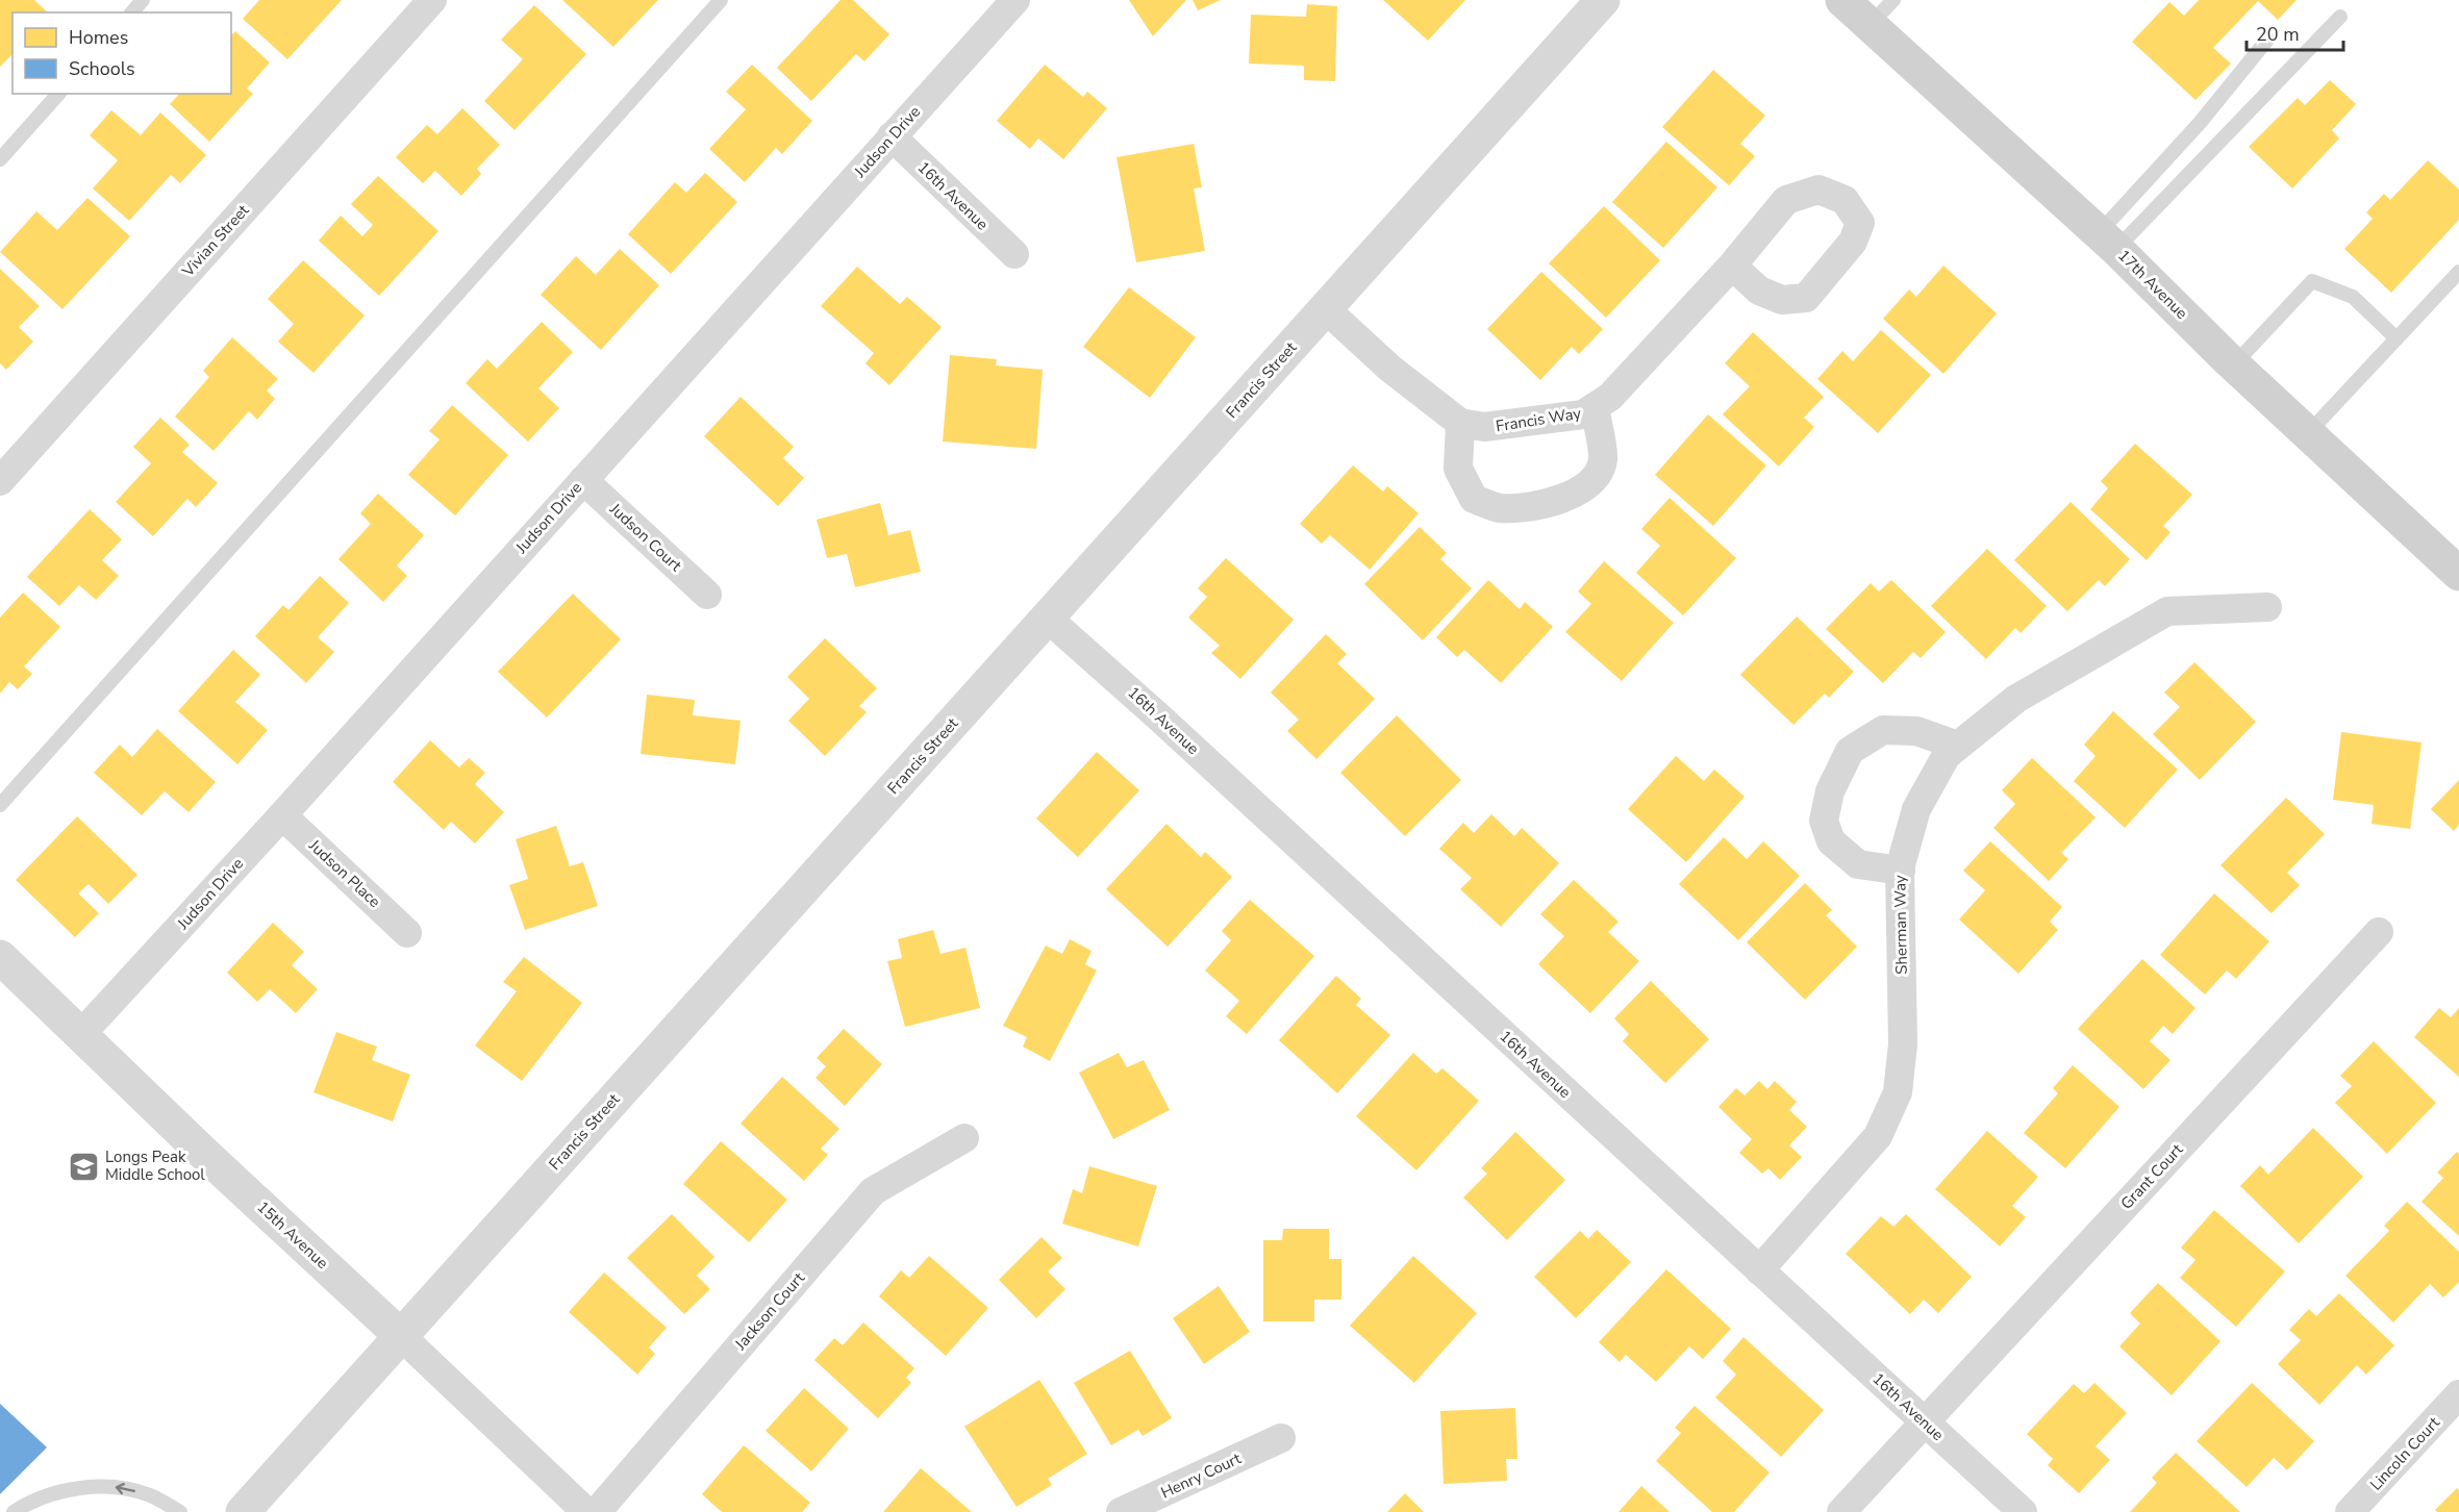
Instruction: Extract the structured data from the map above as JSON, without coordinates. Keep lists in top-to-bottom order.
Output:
{
  "streets": {
    "main road": ["17th Avenue"],
    "street": [
      "Judson Drive",
      "16th Avenue",
      "Vivian Street",
      "Francis Street",
      "Francis Way",
      "Judson Court",
      "Judson Place",
      "Sherman Way",
      "Grant Court",
      "15th Avenue",
      "Jackson Court",
      "Lincoln Court",
      "Henry Court"
    ]
  },
  "crossings": [
    ["Judson Drive", "16th Avenue"],
    ["Judson Drive", "Judson Court"],
    ["Judson Drive", "Judson Place"],
    ["Judson Drive", "15th Avenue"],
    ["16th Avenue", "Francis Street"],
    ["16th Avenue", "Sherman Way"],
    ["16th Avenue", "Grant Court"],
    ["Francis Street", "15th Avenue"]
  ],
  "places": {
    "school or university": ["Longs Peak Middle School"]
  },
  "legend": ["Homes", "Schools"],
  "scale_bar": "20 m"
}
